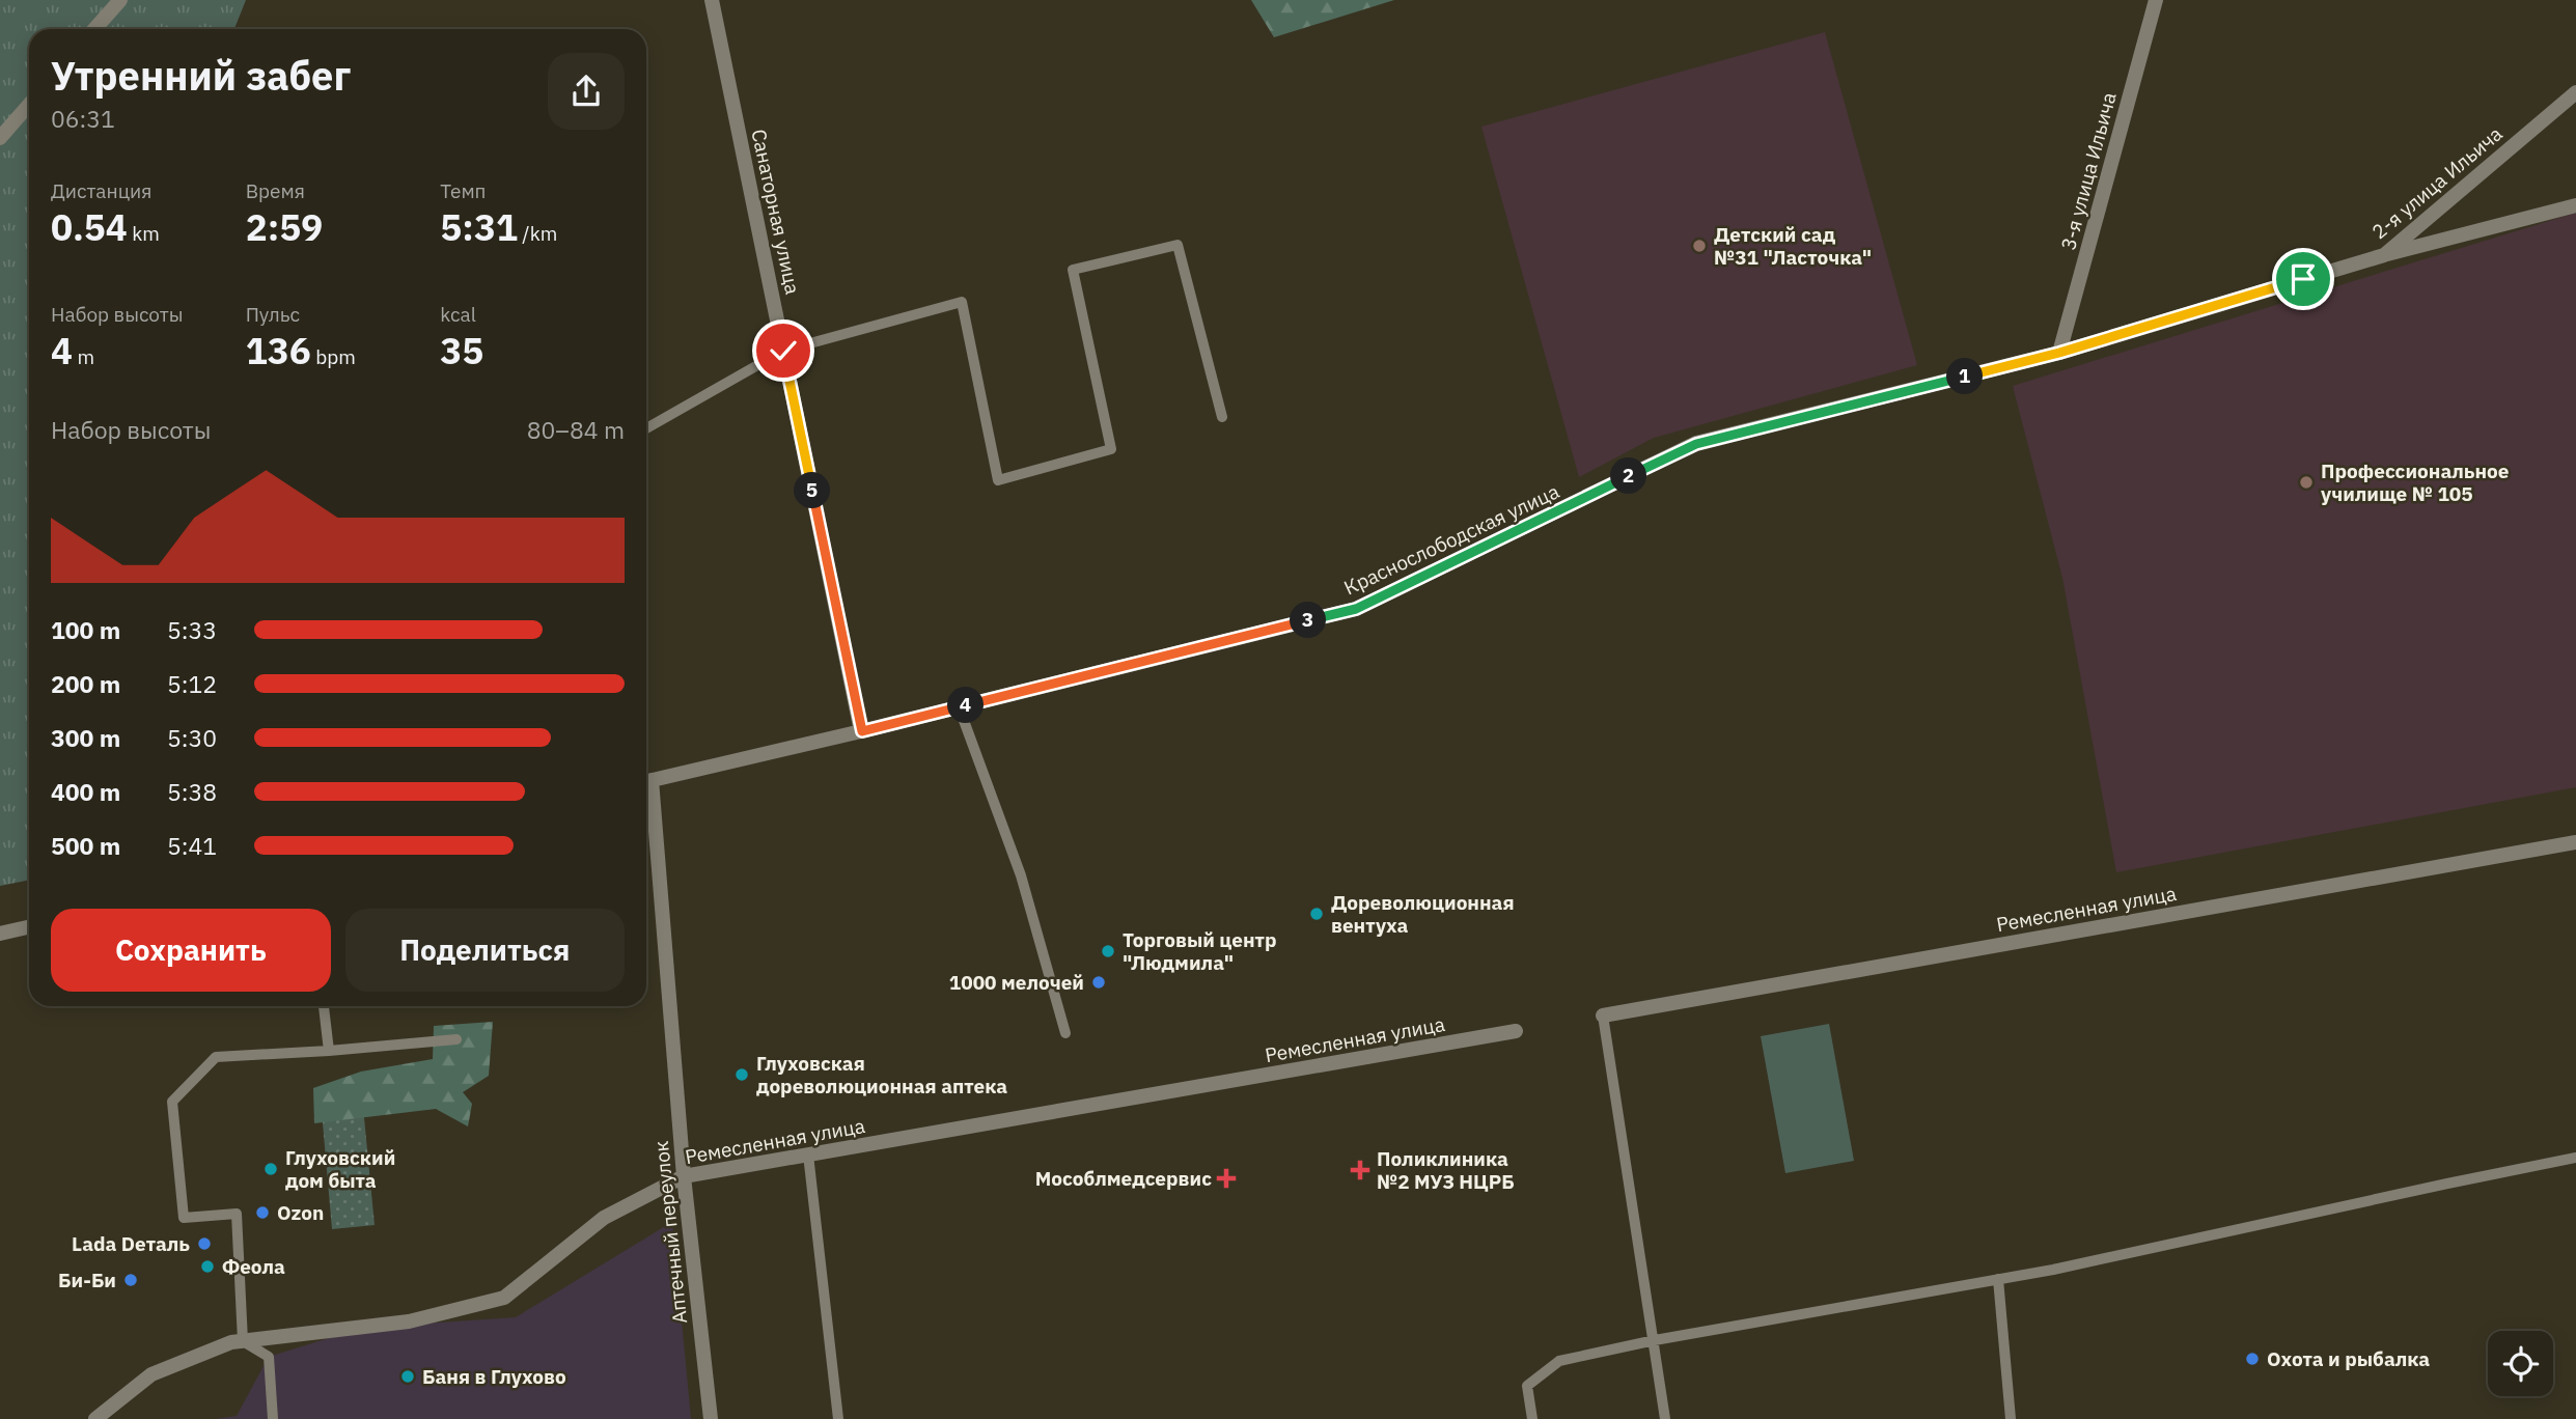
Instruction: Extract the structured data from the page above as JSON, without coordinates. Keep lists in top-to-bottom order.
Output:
{
  "streets": {
    "street": [
      "3-я улица Ильича",
      "2-я улица Ильича",
      "Санаторная улица",
      "Краснослободская улица",
      "Ремесленная улица",
      "Аптечный переулок"
    ]
  },
  "crossings": [
    ["3-я улица Ильича", "2-я улица Ильича"],
    ["3-я улица Ильича", "Краснослободская улица"],
    ["2-я улица Ильича", "Краснослободская улица"],
    ["Санаторная улица", "Краснослободская улица"],
    ["Ремесленная улица", "Аптечный переулок"]
  ],
  "places": {
    "other": [
      "Детский сад №31 \"Ласточка\"",
      "Профессиональное училище № 105",
      "Дореволюционная вентуха",
      "Торговый центр \"Людмила\"",
      "1000 мелочей",
      "Глуховская дореволюционная аптека",
      "Глуховский дом быта",
      "Ozon",
      "Lada Dеталь",
      "Феола",
      "Би-Би",
      "Охота и рыбалка",
      "Баня в Глухово"
    ],
    "health": ["Поликлиника №2 МУЗ НЦРБ", "Мособлмедсервис"]
  },
  "page": {
    "heading": ["Утренний забег", "06:31"],
    "stats": [
      ["Дистанция", "0.54 km"],
      ["Время", "2:59"],
      ["Темп", "5:31 /km"],
      ["Набор высоты", "4 m"],
      ["Пульс", "136 bpm"],
      ["kcal", "35"]
    ],
    "pins": [
      "1",
      "2",
      "5",
      "3",
      "4"
    ],
    "chart": ["Набор высоты", "80–84 m"],
    "list": [
      {
        "name": "100 m",
        "note": "5:33"
      },
      {
        "name": "200 m",
        "note": "5:12"
      },
      {
        "name": "300 m",
        "note": "5:30"
      },
      {
        "name": "400 m",
        "note": "5:38"
      },
      {
        "name": "500 m",
        "note": "5:41"
      }
    ],
    "buttons": ["Сохранить", "Поделиться"]
  }
}
